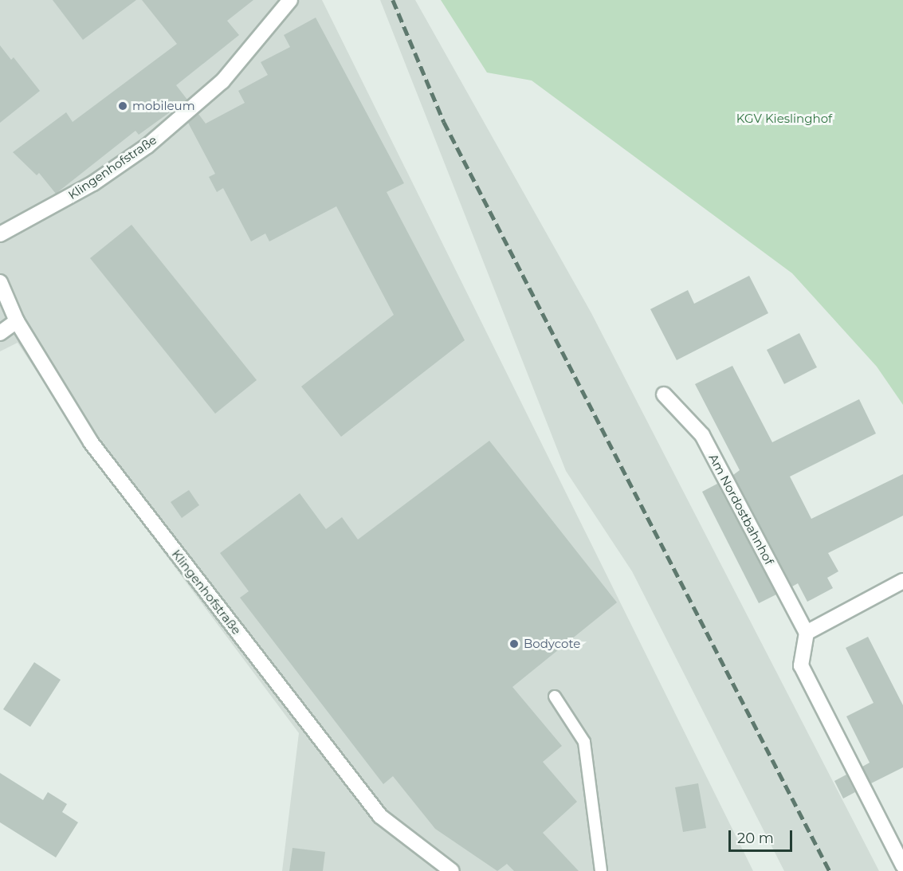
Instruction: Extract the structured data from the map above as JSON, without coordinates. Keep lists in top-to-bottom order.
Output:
{
  "streets": {
    "street": ["Klingenhofstraße", "Am Nordostbahnhof"]
  },
  "parks": ["KGV Kieslinghof"],
  "places": ["mobileum", "Bodycote"],
  "scale_bar": "20 m"
}
